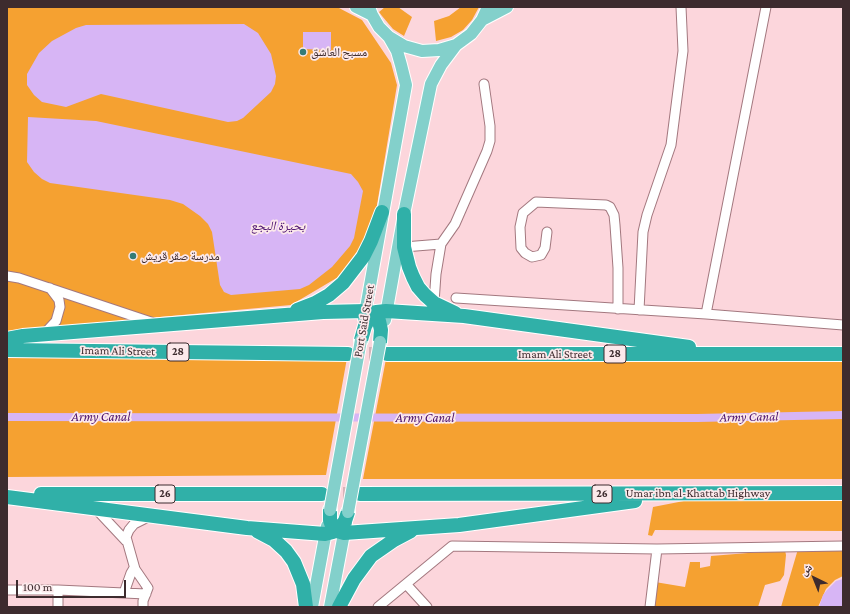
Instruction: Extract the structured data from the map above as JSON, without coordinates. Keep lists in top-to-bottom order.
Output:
{
  "streets": {
    "highway": [
      "Imam Ali Street",
      "28",
      "Umar ibn al-Khattab Highway",
      "26"
    ],
    "main road": ["Port Said Street"]
  },
  "crossings": [
    ["Port Said Street", "Imam Ali Street"]
  ],
  "water": ["بحيرة البجع", "Army Canal"],
  "places": ["مسبح العاشق", "مدرسة صقر قريش"],
  "scale_bar": "100 m",
  "north": "top left"
}
